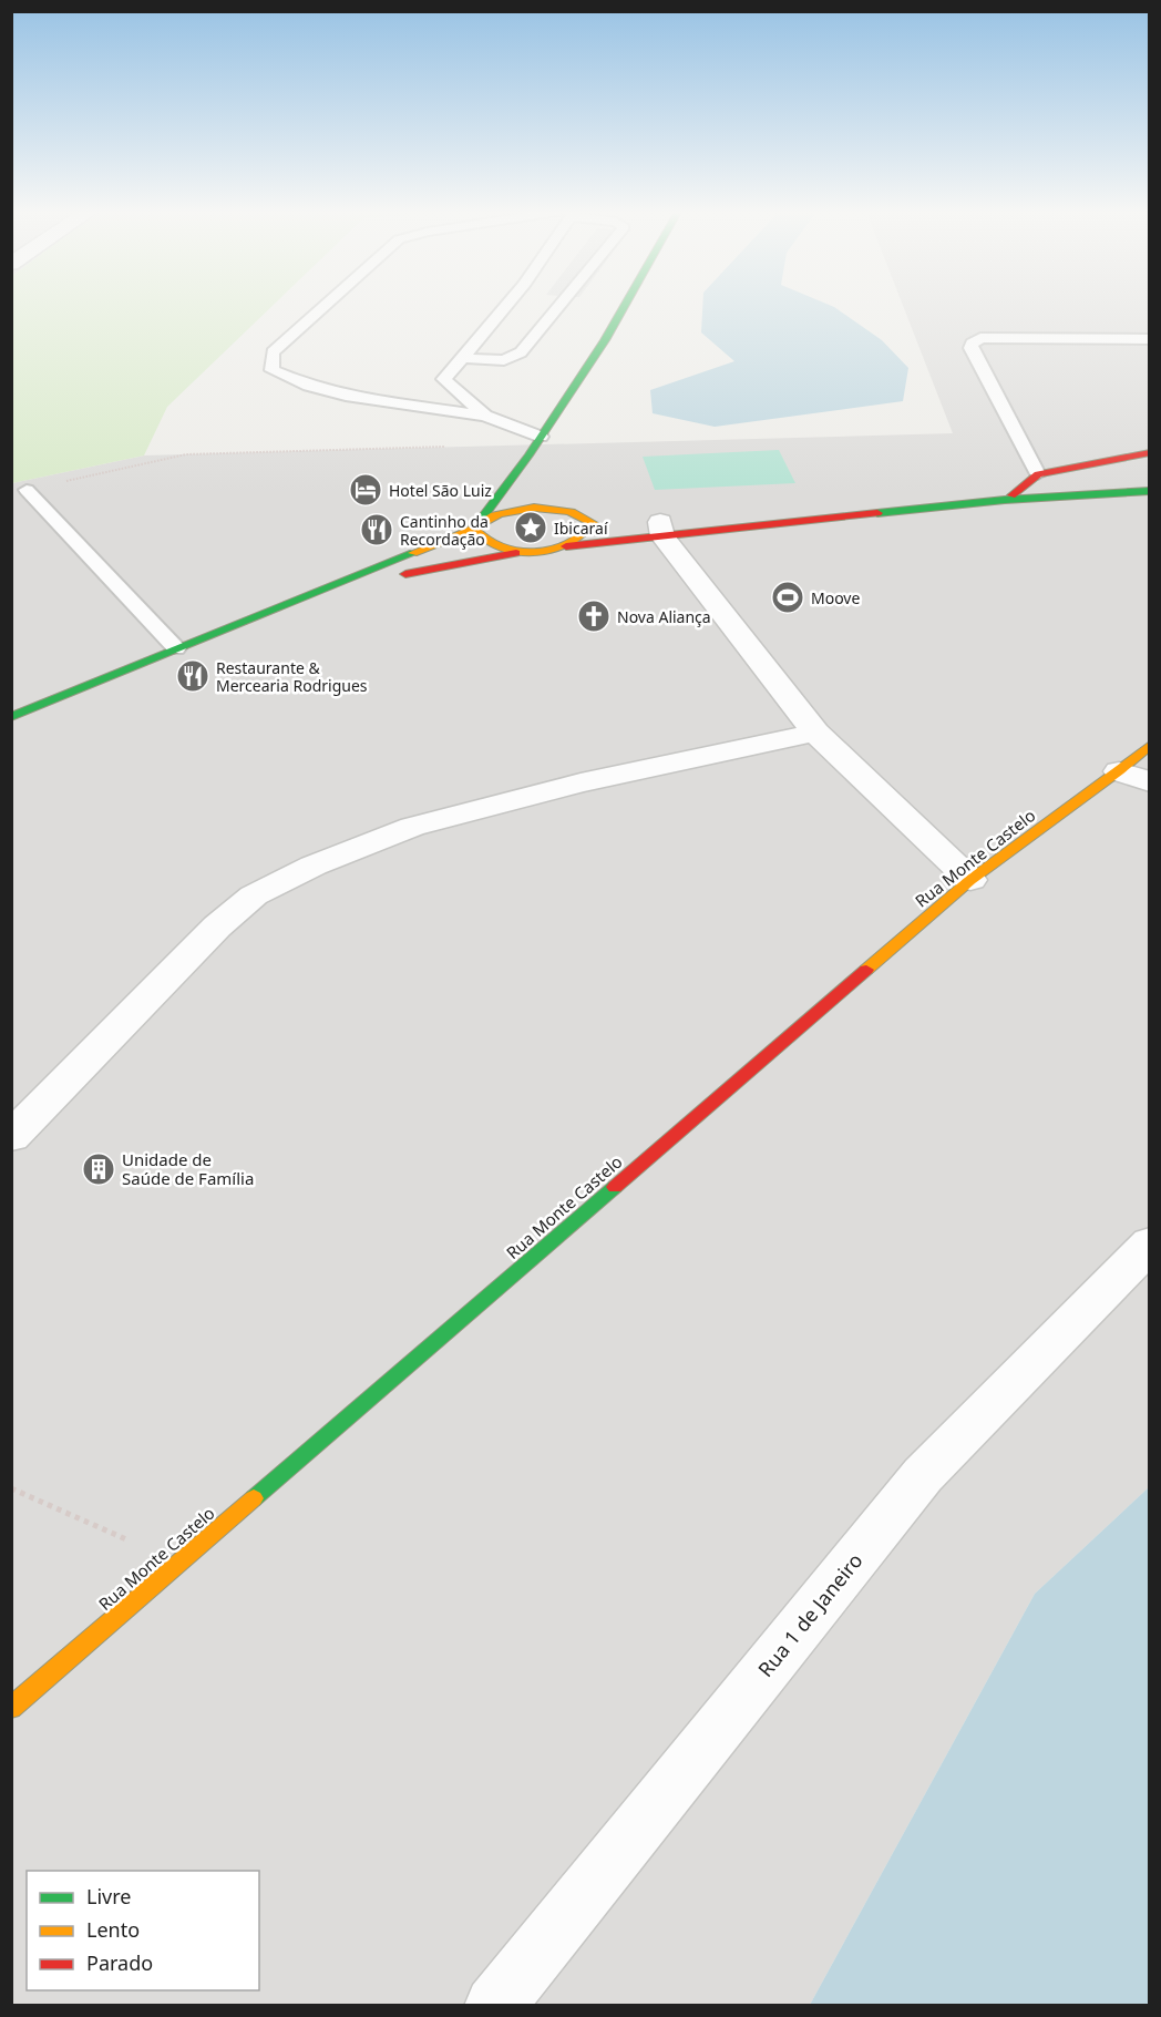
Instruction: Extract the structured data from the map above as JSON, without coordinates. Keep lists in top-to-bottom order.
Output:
{
  "streets": {
    "main road": ["Rua Monte Castelo"],
    "street": ["Rua 1 de Janeiro"]
  },
  "places": {
    "hotel": ["Hotel São Luiz"],
    "place": ["Ibicaraí"],
    "restaurant": ["Cantinho da Recordação", "Restaurante & Mercearia Rodrigues"],
    "sports": ["Moove"],
    "church": ["Nova Aliança"],
    "building": ["Unidade de Saúde de Família"]
  },
  "legend": ["Livre", "Lento", "Parado"]
}
